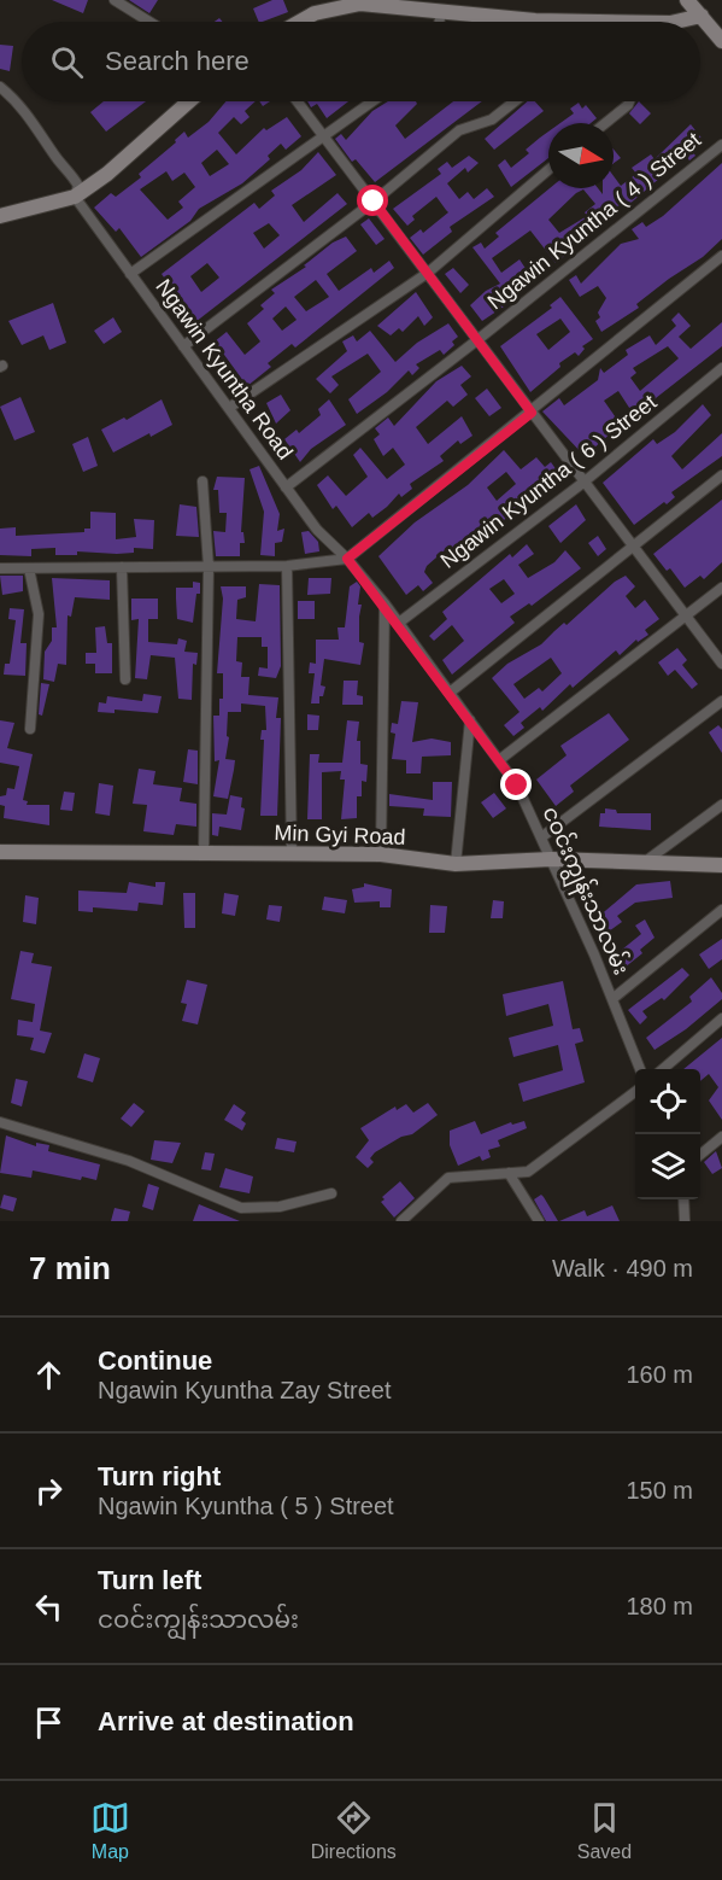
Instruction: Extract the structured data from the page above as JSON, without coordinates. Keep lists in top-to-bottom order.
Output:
{
  "streets": {
    "main road": ["Min Gyi Road"],
    "street": [
      "Ngawin Kyuntha ( 4 ) Street",
      "Ngawin Kyuntha Road",
      "Ngawin Kyuntha ( 6 ) Street",
      "ငဝင်းကျွန်းသာလမ်း"
    ]
  },
  "crossings": [
    ["Ngawin Kyuntha ( 4 ) Street", "Ngawin Kyuntha Road"],
    ["Ngawin Kyuntha Road", "ငဝင်းကျွန်းသာလမ်း"],
    ["Ngawin Kyuntha ( 6 ) Street", "ငဝင်းကျွန်းသာလမ်း"],
    ["Min Gyi Road", "ငဝင်းကျွန်းသာလမ်း"]
  ],
  "north": "right",
  "page": {
    "search": "Search here",
    "heading": ["7 min", "Walk · 490 m"],
    "list": [
      ["Continue", "Ngawin Kyuntha Zay Street", "160 m"],
      ["Turn right", "Ngawin Kyuntha ( 5 ) Street", "150 m"],
      ["Turn left", "ငဝင်းကျွန်းသာလမ်း", "180 m"],
      "Arrive at destination"
    ],
    "nav": ["Map", "Directions", "Saved"]
  }
}
